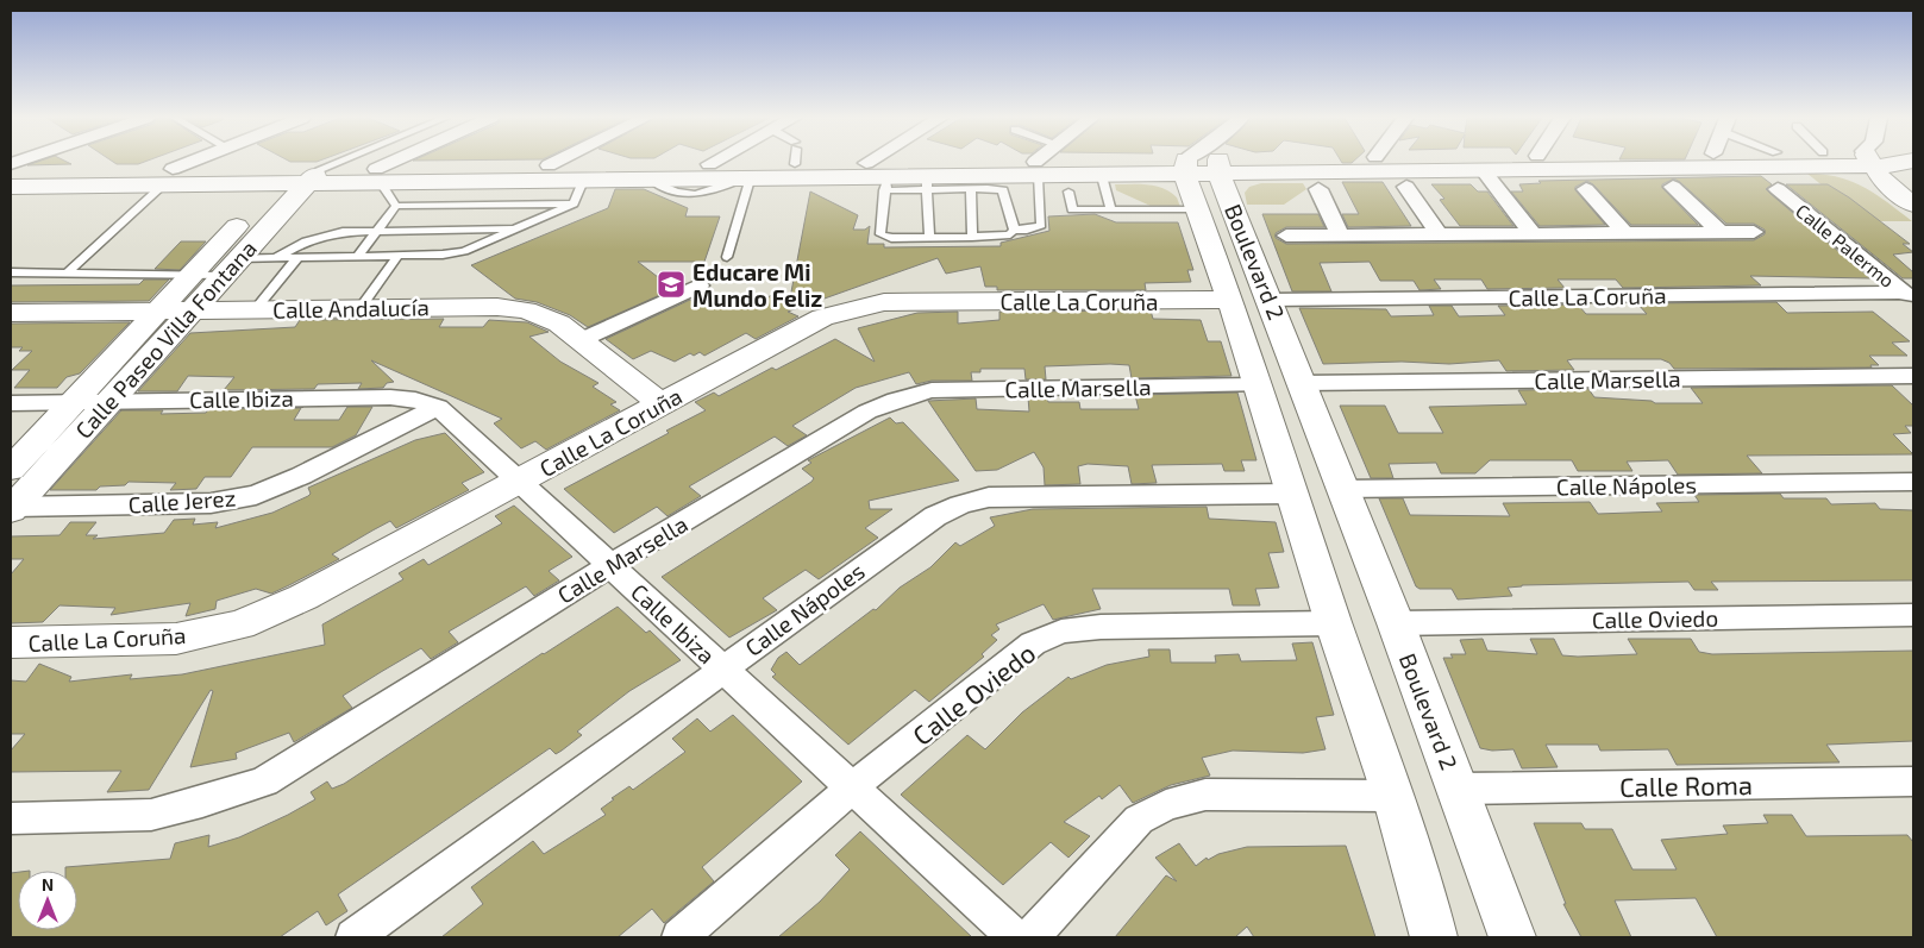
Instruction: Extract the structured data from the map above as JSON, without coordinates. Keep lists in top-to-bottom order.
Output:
{
  "streets": {
    "main road": [
      "Boulevard 2",
      "Calle La Coruña",
      "Calle Andalucía",
      "Calle Paseo Villa Fontana"
    ],
    "street": [
      "Calle Palermo",
      "Calle Marsella",
      "Calle Ibiza",
      "Calle Nápoles",
      "Calle Jerez",
      "Calle Oviedo",
      "Calle Roma"
    ]
  },
  "crossings": [
    ["Calle Palermo", "Calle La Coruña"],
    ["Boulevard 2", "Calle La Coruña"],
    ["Boulevard 2", "Calle Marsella"],
    ["Boulevard 2", "Calle Nápoles"],
    ["Boulevard 2", "Calle Oviedo"],
    ["Boulevard 2", "Calle Roma"],
    ["Calle La Coruña", "Calle Andalucía"],
    ["Calle La Coruña", "Calle Ibiza"],
    ["Calle Andalucía", "Calle Paseo Villa Fontana"],
    ["Calle Paseo Villa Fontana", "Calle Ibiza"],
    ["Calle Paseo Villa Fontana", "Calle Jerez"],
    ["Calle Marsella", "Calle Ibiza"],
    ["Calle Ibiza", "Calle Nápoles"],
    ["Calle Ibiza", "Calle Jerez"],
    ["Calle Ibiza", "Calle Oviedo"]
  ],
  "places": {
    "school or university": ["Educare Mi Mundo Feliz"]
  },
  "north": "top"
}
